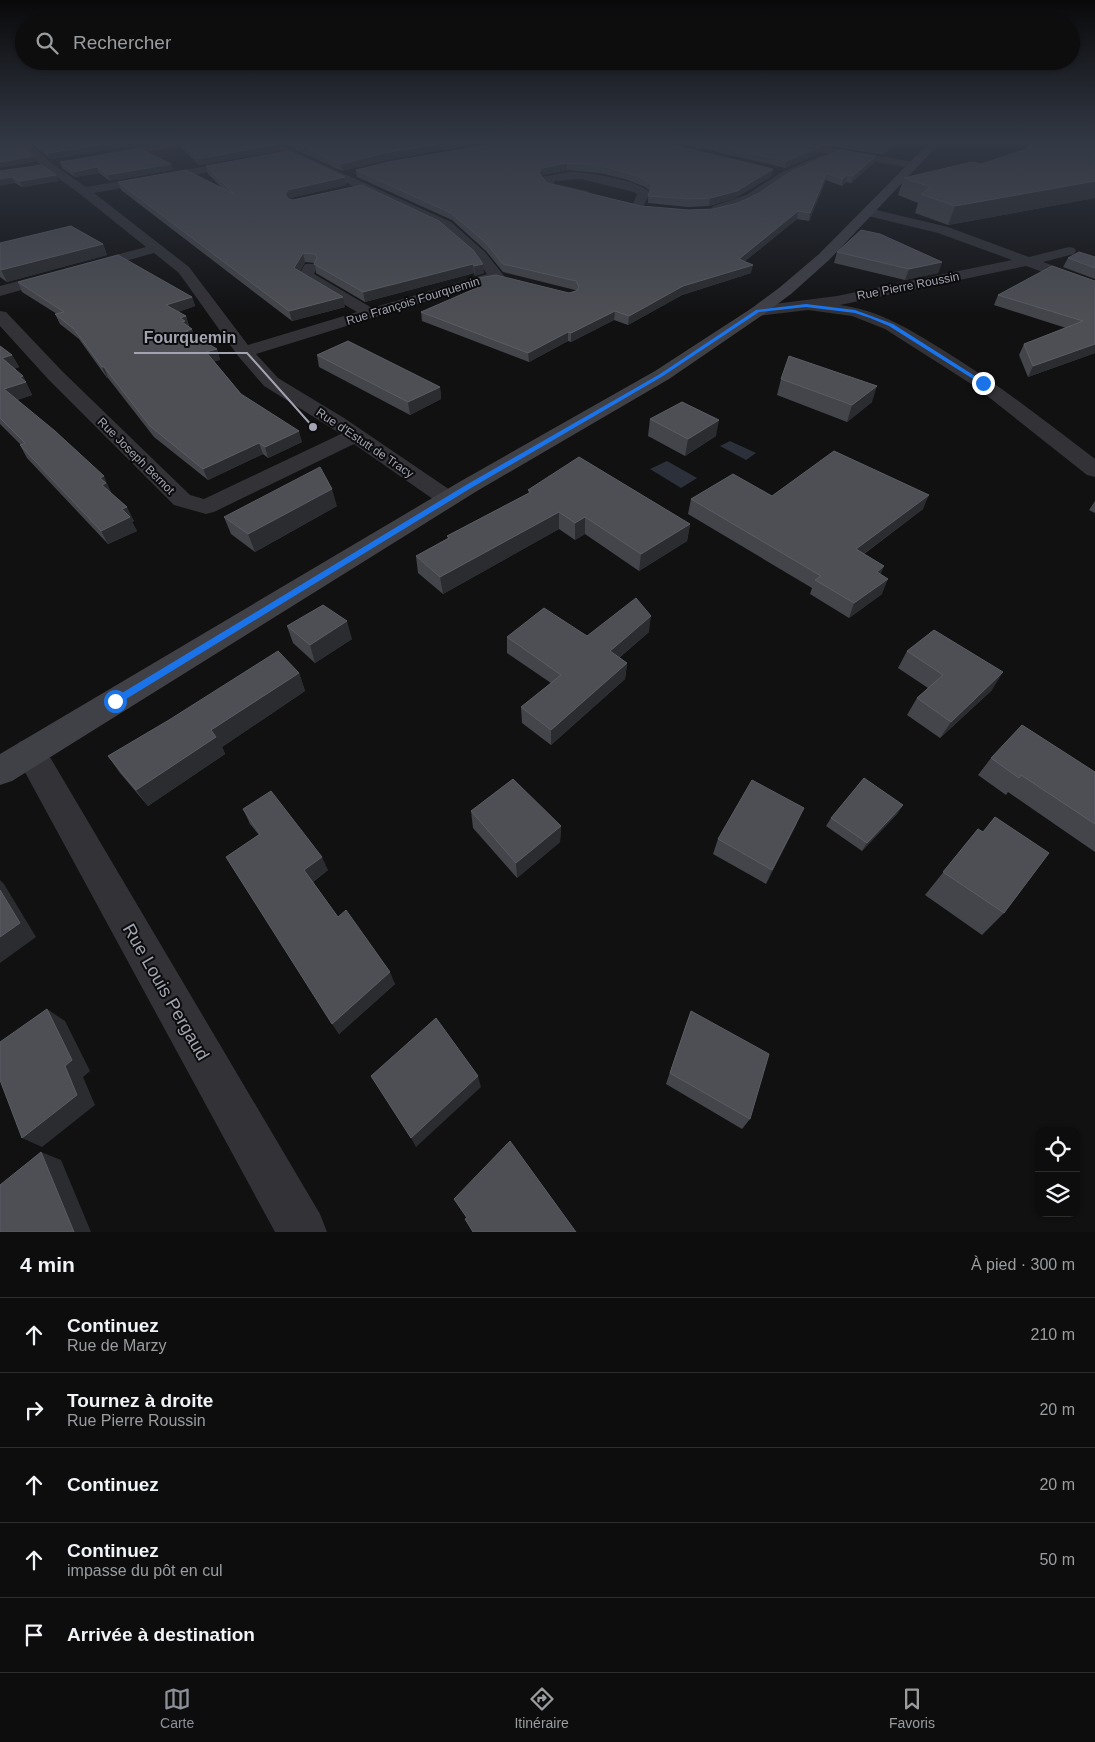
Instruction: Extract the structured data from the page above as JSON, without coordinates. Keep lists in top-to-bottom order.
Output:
{
  "streets": {
    "street": [
      "Rue Pierre Roussin",
      "Rue François Fourquemin",
      "Rue d'Estutt de Tracy",
      "Rue Joseph Bernot",
      "Rue Louis Pergaud"
    ]
  },
  "crossings": [
    ["Rue François Fourquemin", "Rue d'Estutt de Tracy"],
    ["Rue d'Estutt de Tracy", "Rue Joseph Bernot"]
  ],
  "places": ["Fourquemin"],
  "page": {
    "search": "Rechercher",
    "heading": ["4 min", "À pied · 300 m"],
    "list": [
      ["Continuez", "Rue de Marzy", "210 m"],
      ["Tournez à droite", "Rue Pierre Roussin", "20 m"],
      ["Continuez", "20 m"],
      ["Continuez", "impasse du pôt en cul", "50 m"],
      "Arrivée à destination"
    ],
    "nav": ["Carte", "Itinéraire", "Favoris"]
  }
}
